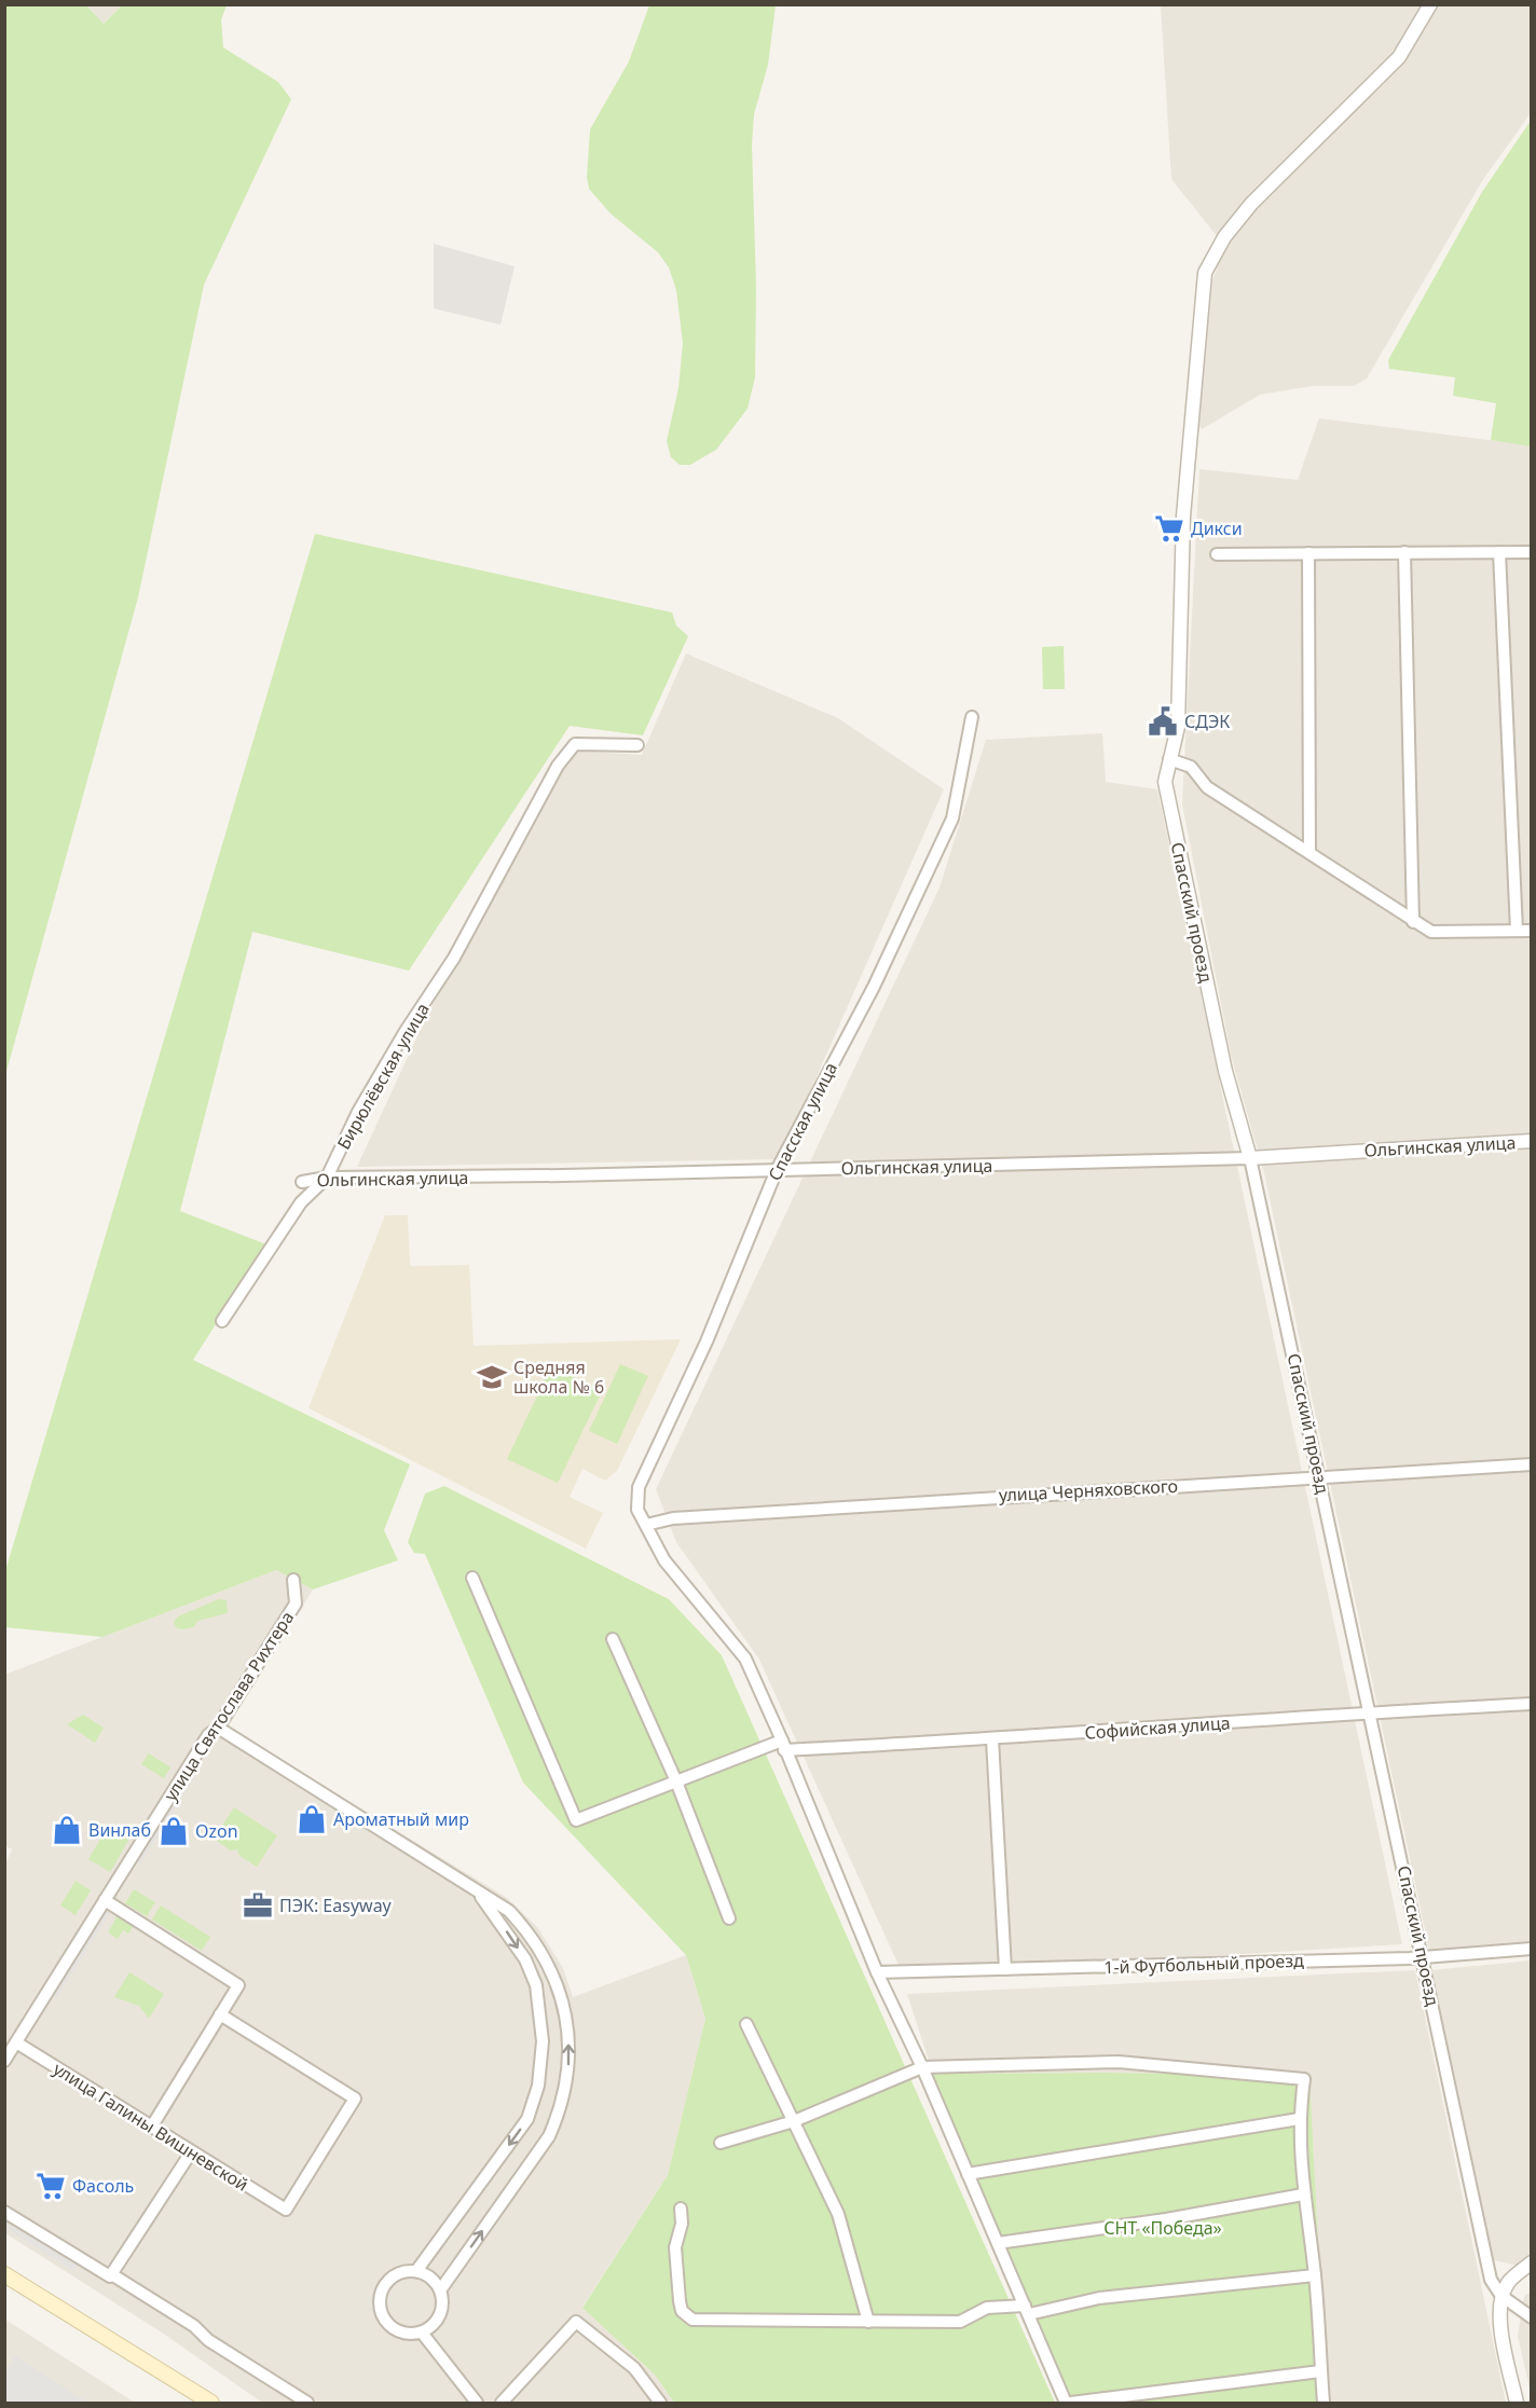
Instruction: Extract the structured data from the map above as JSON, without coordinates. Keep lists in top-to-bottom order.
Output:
{
  "streets": {
    "street": [
      "Спасский проезд",
      "Бирюлёвская улица",
      "Спасская улица",
      "Ольгинская улица",
      "улица Черняховского",
      "улица Святослава Рихтера",
      "Софийская улица",
      "1-й Футбольный проезд",
      "улица Галины Вишневской"
    ]
  },
  "crossings": [
    ["Спасский проезд", "Ольгинская улица"],
    ["Спасский проезд", "улица Черняховского"],
    ["Спасский проезд", "Софийская улица"],
    ["Спасский проезд", "1-й Футбольный проезд"],
    ["Бирюлёвская улица", "Ольгинская улица"],
    ["Спасская улица", "Ольгинская улица"],
    ["Спасская улица", "улица Черняховского"],
    ["улица Святослава Рихтера", "улица Галины Вишневской"]
  ],
  "parks": ["СНТ «Победа»"],
  "places": {
    "supermarket": ["Дикси", "Фасоль"],
    "public building": ["СДЭК"],
    "school or university": ["Средняя школа № 6"],
    "shop": ["Ароматный мир", "Винлаб", "Ozon"],
    "office": ["ПЭК: Easyway"]
  }
}
